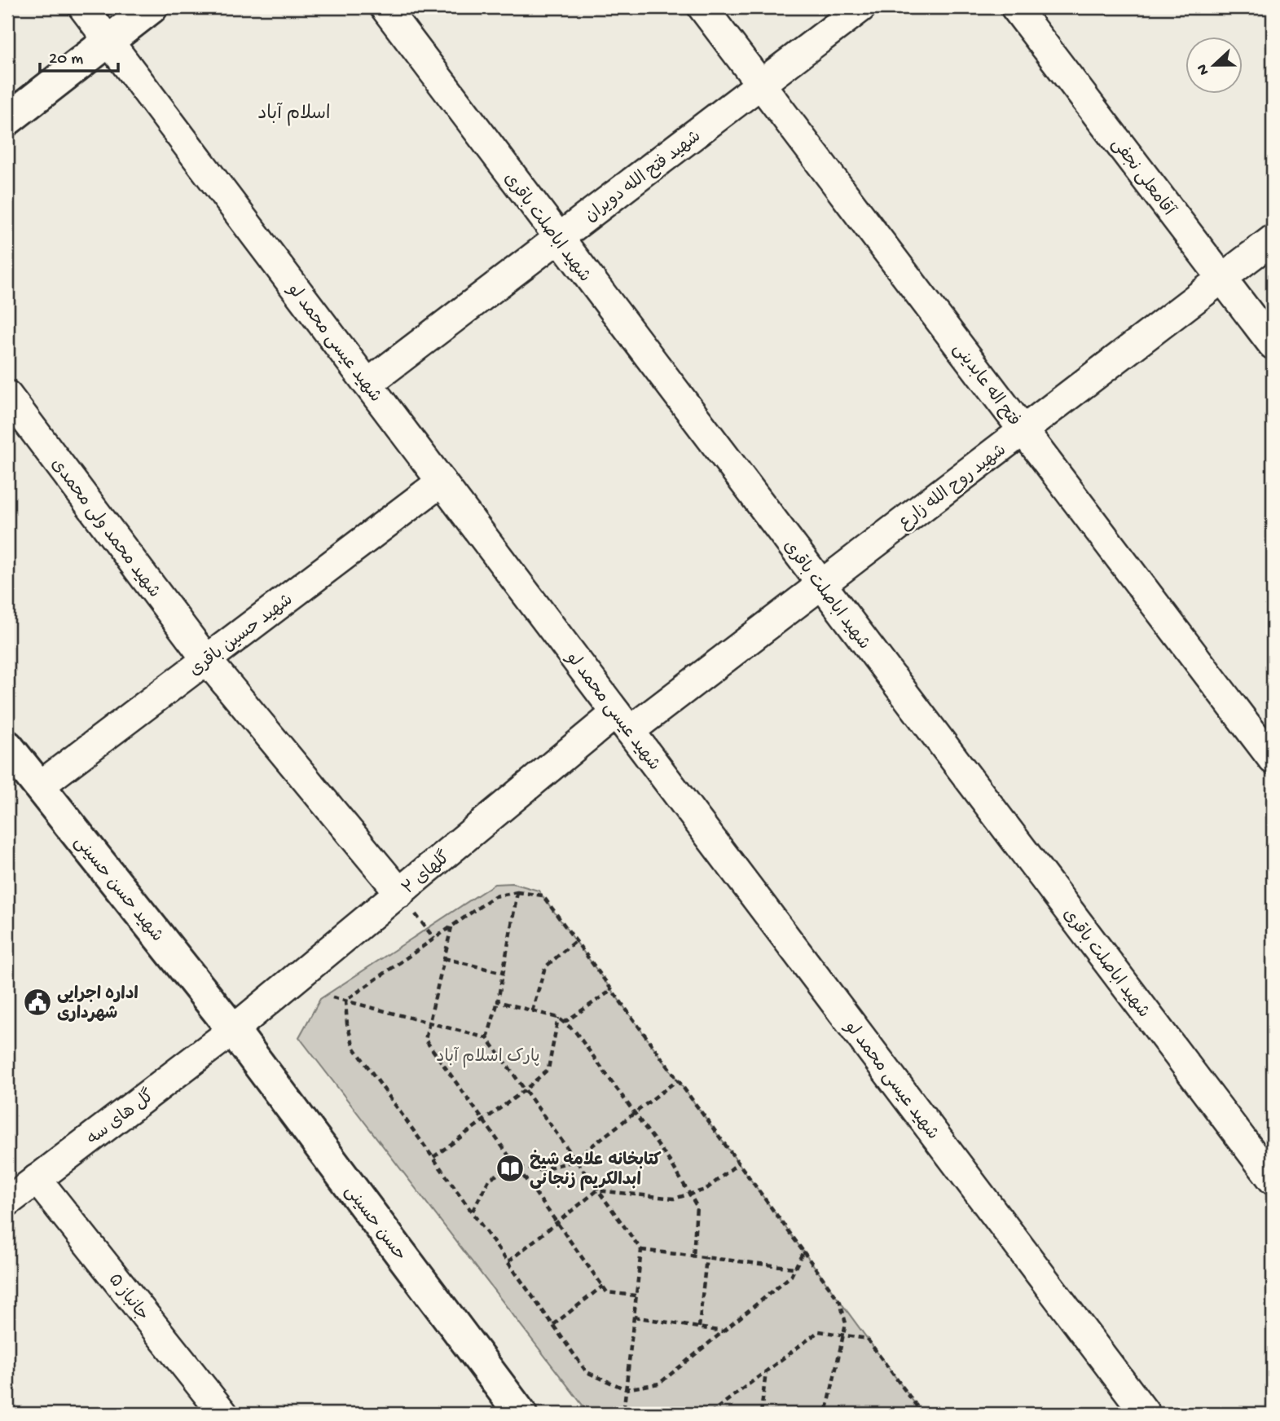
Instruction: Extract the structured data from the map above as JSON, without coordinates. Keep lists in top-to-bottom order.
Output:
{
  "streets": {
    "street": [
      "شهید فتح الله دویران",
      "آقامعلی نجفی",
      "شهید اباصلت باقری",
      "شهید عیسی محمد لو",
      "فتح اله عابدینی",
      "شهید روح الله زارع",
      "شهید محمد ولی محمدی",
      "شهید حسین باقری",
      "گلهای ۲",
      "شهید حسن حسینی",
      "گل های سه",
      "حسن حسینی",
      "جانباز ۵"
    ]
  },
  "crossings": [
    ["شهید فتح الله دویران", "شهید اباصلت باقری"],
    ["شهید فتح الله دویران", "شهید عیسی محمد لو"],
    ["شهید فتح الله دویران", "فتح اله عابدینی"],
    ["آقامعلی نجفی", "شهید روح الله زارع"],
    ["شهید اباصلت باقری", "شهید روح الله زارع"],
    ["شهید عیسی محمد لو", "شهید روح الله زارع"],
    ["شهید عیسی محمد لو", "شهید حسین باقری"],
    ["شهید عیسی محمد لو", "گلهای ۲"],
    ["فتح اله عابدینی", "شهید روح الله زارع"],
    ["شهید روح الله زارع", "گلهای ۲"],
    ["شهید محمد ولی محمدی", "شهید حسین باقری"],
    ["شهید محمد ولی محمدی", "گلهای ۲"],
    ["شهید حسین باقری", "شهید حسن حسینی"],
    ["گلهای ۲", "شهید حسن حسینی"],
    ["گلهای ۲", "گل های سه"],
    ["گلهای ۲", "حسن حسینی"],
    ["شهید حسن حسینی", "گل های سه"],
    ["شهید حسن حسینی", "حسن حسینی"],
    ["گل های سه", "حسن حسینی"],
    ["گل های سه", "جانباز ۵"]
  ],
  "districts": ["اسلام آباد"],
  "parks": ["پارک اسلام آباد"],
  "places": {
    "public building": ["اداره اجرایی شهرداری"],
    "library": ["کتابخانه علامه شیخ ابدالکریم زنجانی"]
  },
  "scale_bar": "20 m",
  "north": "left"
}
